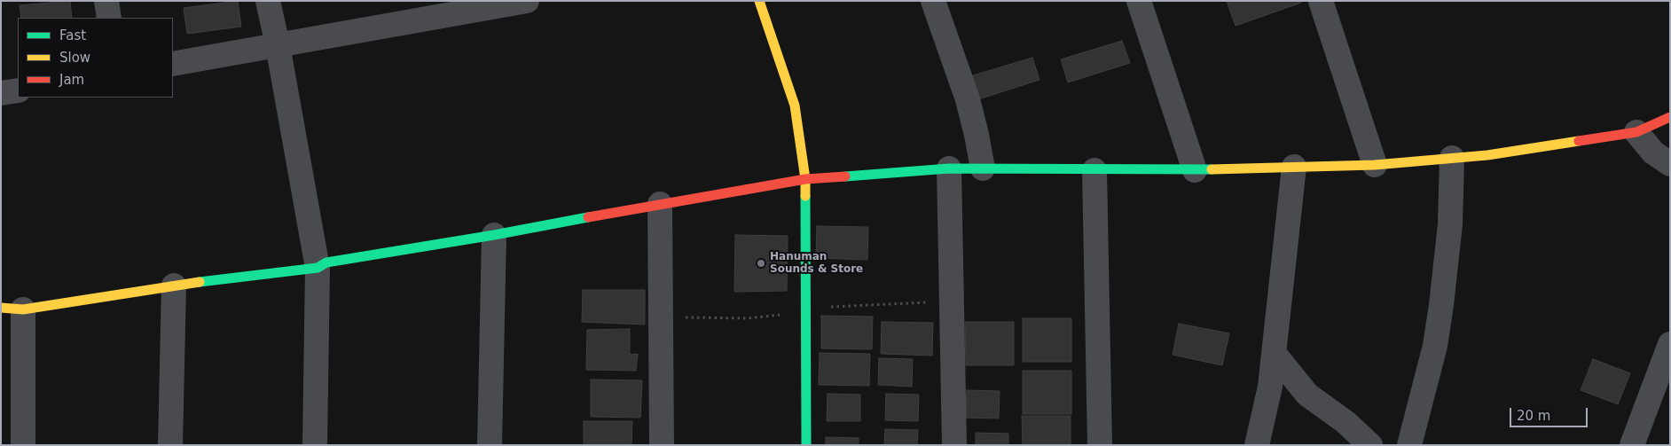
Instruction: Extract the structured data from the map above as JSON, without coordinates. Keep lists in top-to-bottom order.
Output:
{
  "places": ["Hanuman Sounds & Store"],
  "legend": ["Fast", "Slow", "Jam"],
  "scale_bar": "20 m"
}
